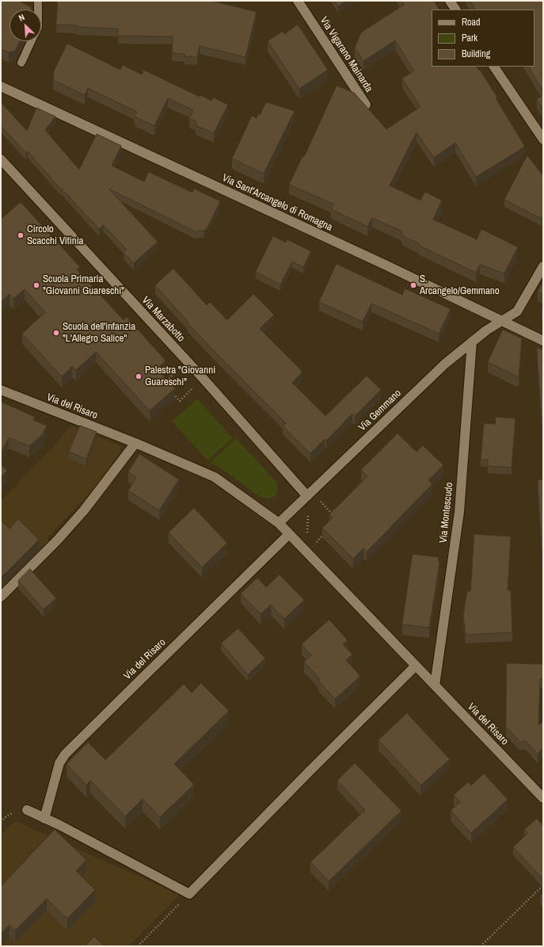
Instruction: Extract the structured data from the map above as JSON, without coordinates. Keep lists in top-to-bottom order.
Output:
{
  "streets": {
    "street": [
      "Via Vigarano Mainarda",
      "Via Sant'Arcangelo di Romagna",
      "Via Marzabotto",
      "Via del Risaro",
      "Via Gemmano",
      "Via Montescudo"
    ]
  },
  "crossings": [
    ["Via Sant'Arcangelo di Romagna", "Via Gemmano"],
    ["Via Marzabotto", "Via Gemmano"],
    ["Via del Risaro", "Via Gemmano"],
    ["Via del Risaro", "Via Montescudo"],
    ["Via Gemmano", "Via Montescudo"]
  ],
  "places": [
    "Circolo Scacchi Vitinia",
    "Scuola Primaria \"Giovanni Guareschi\"",
    "S. Arcangelo/Gemmano",
    "Scuola dell'infanzia \"L'Allegro Salice\"",
    "Palestra \"Giovanni Guareschi\""
  ],
  "legend": ["Road", "Park", "Building"],
  "north": "top left"
}
